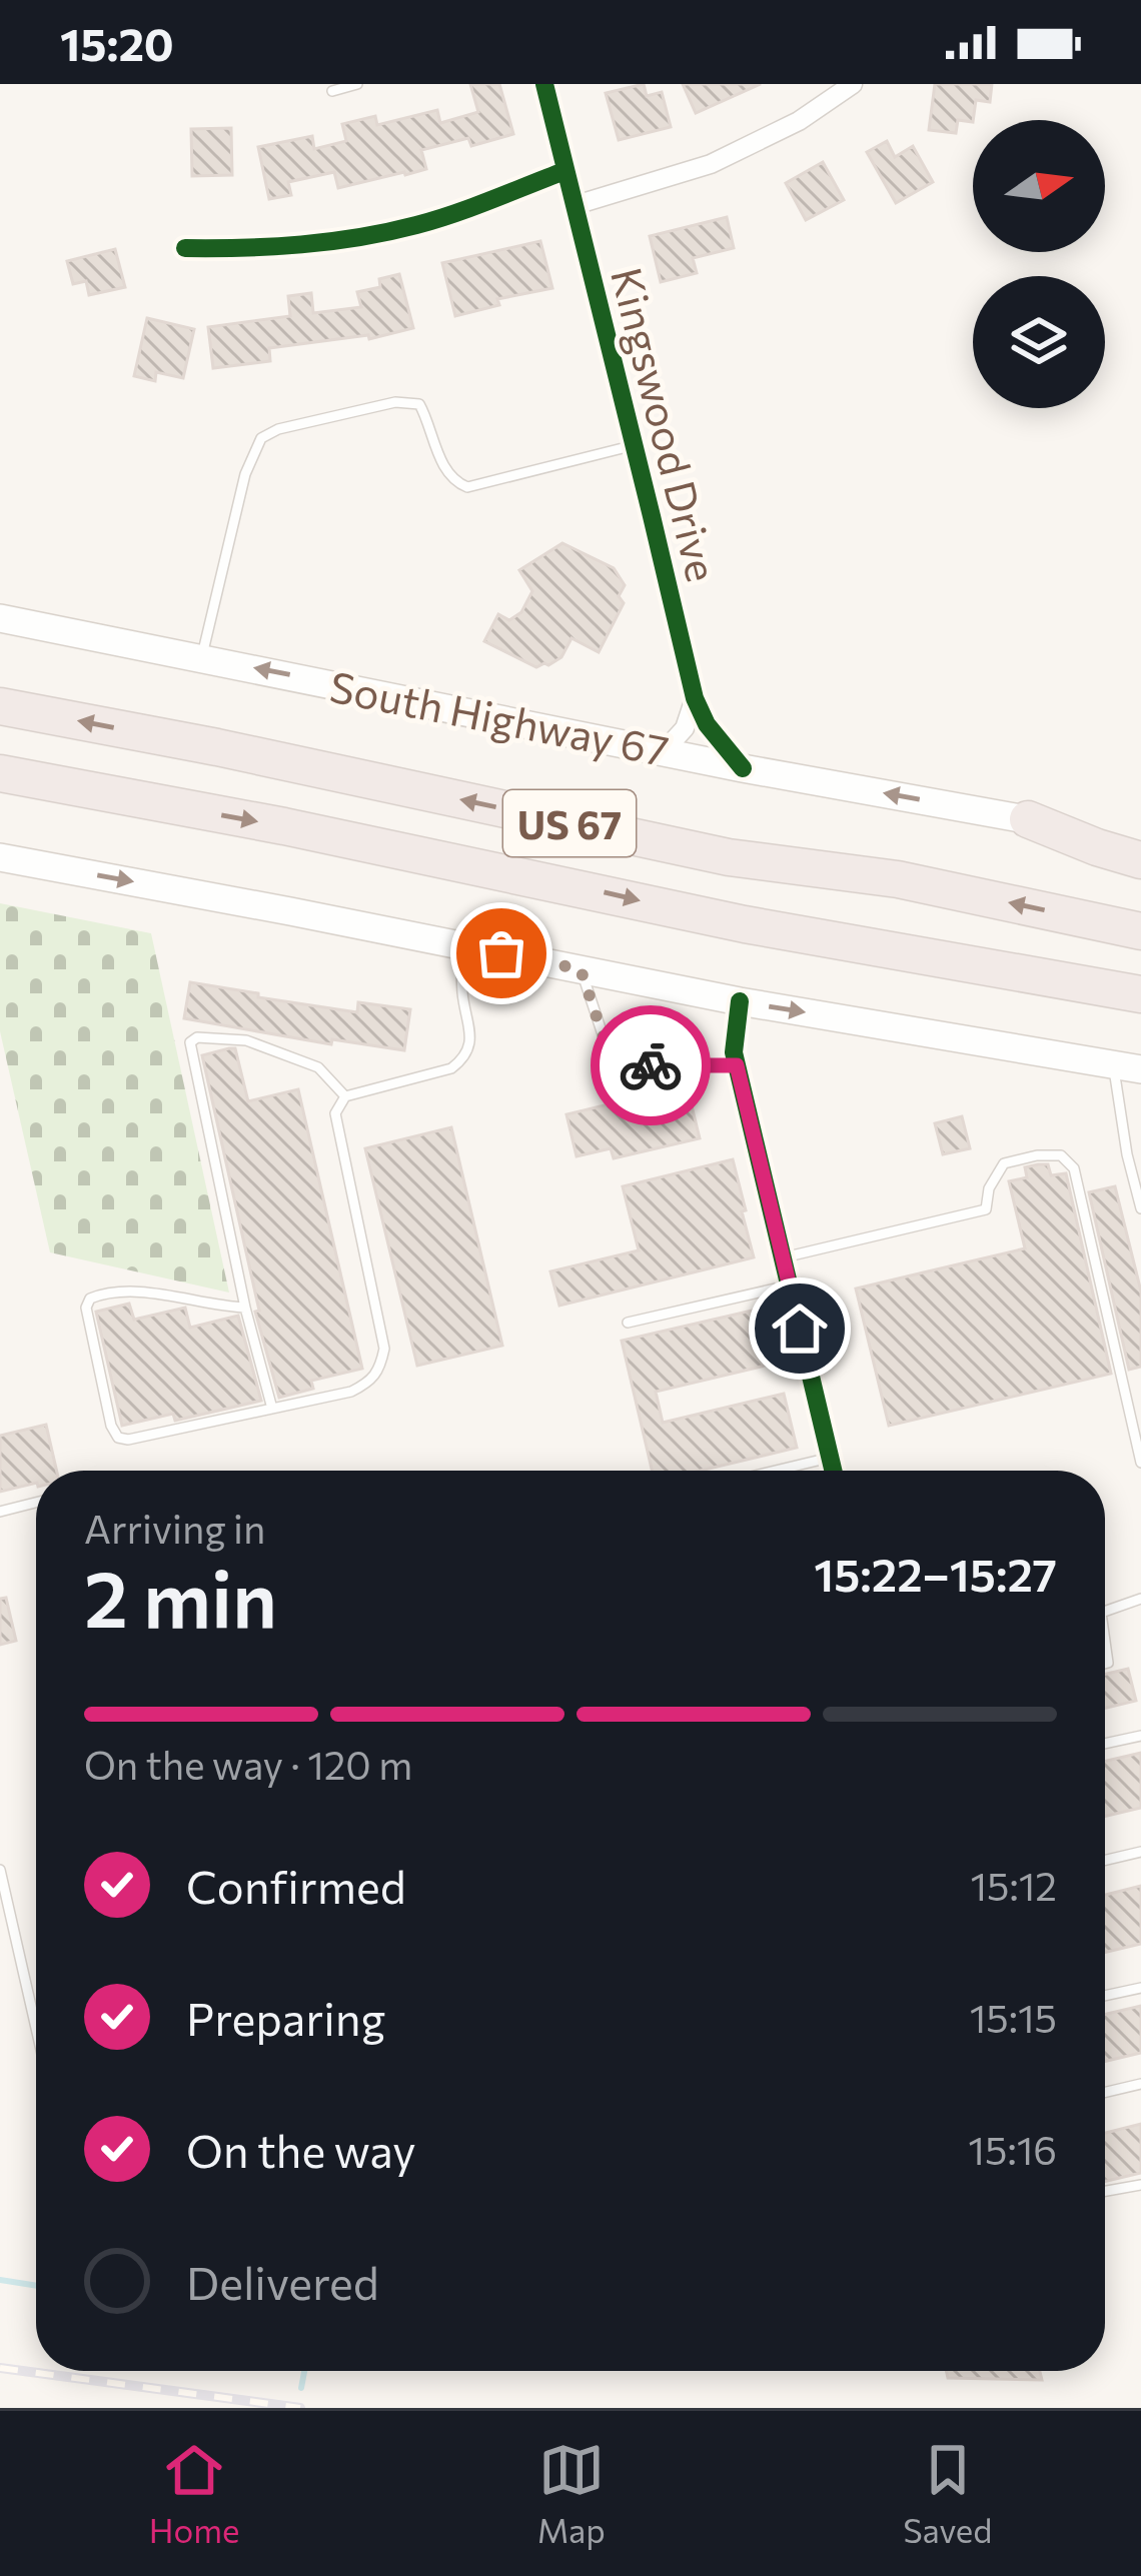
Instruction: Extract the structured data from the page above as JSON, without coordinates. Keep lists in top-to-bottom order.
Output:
{
  "streets": {
    "highway": ["US 67"],
    "main road": ["South Highway 67"],
    "street": ["Kingswood Drive"]
  },
  "crossings": [
    ["Kingswood Drive", "South Highway 67"]
  ],
  "north": "right",
  "page": {
    "status": "15:20",
    "heading": ["2 min", "Arriving in", "15:22–15:27"],
    "bar": "On the way · 120 m",
    "list": [
      ["Confirmed", "15:12"],
      ["Preparing", "15:15"],
      ["On the way", "15:16"],
      "Delivered"
    ],
    "tabs": ["Home", "Map", "Saved"]
  }
}
